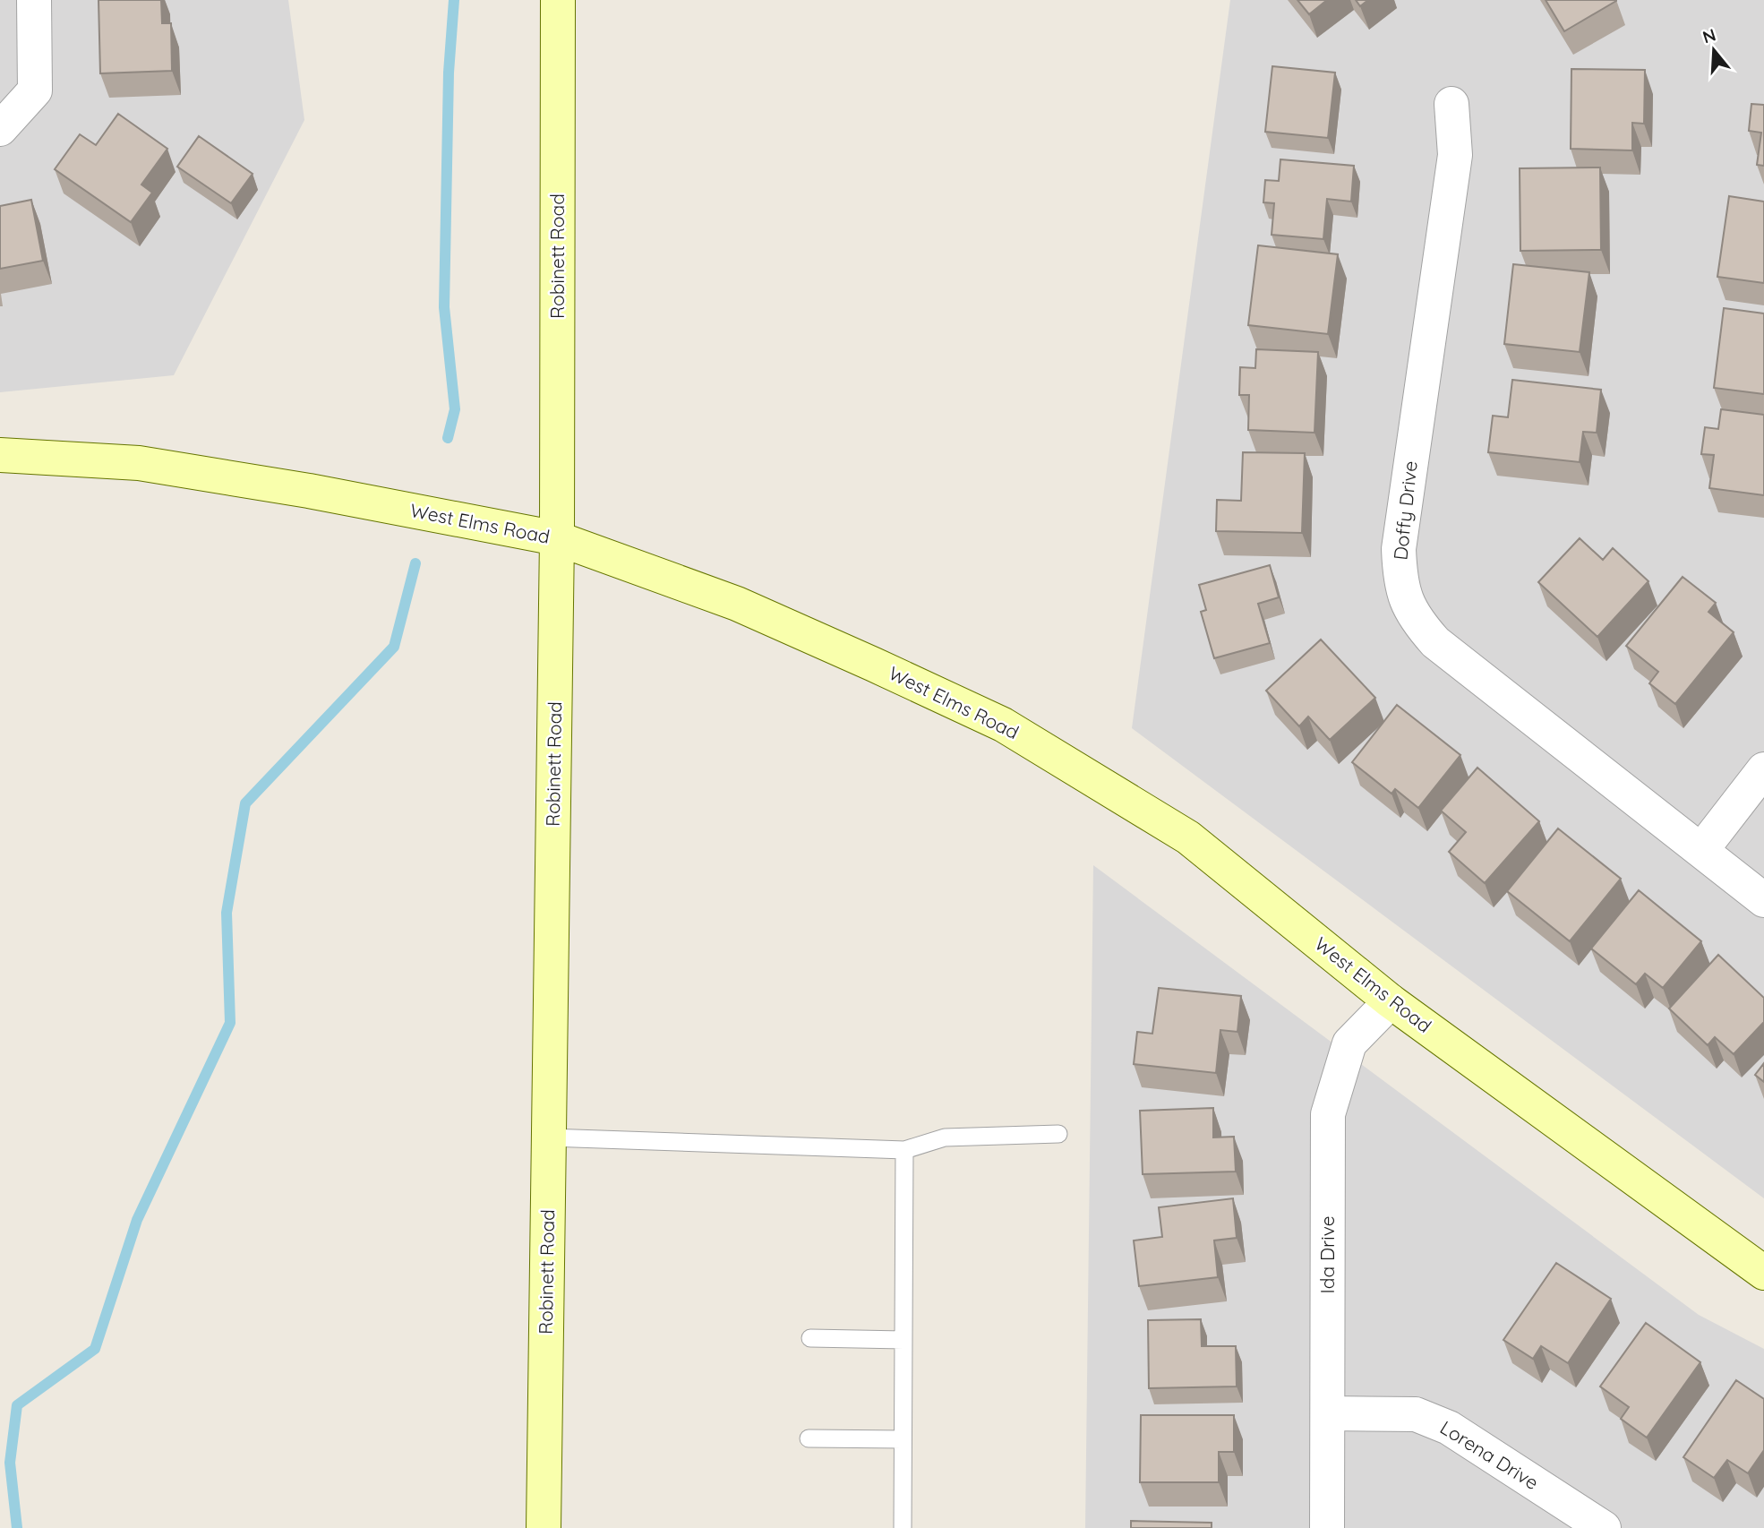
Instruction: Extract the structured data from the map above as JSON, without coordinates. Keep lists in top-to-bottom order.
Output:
{
  "streets": {
    "main road": ["Robinett Road", "West Elms Road"],
    "street": ["Doffy Drive", "Ida Drive", "Lorena Drive"]
  },
  "crossings": [
    ["Robinett Road", "West Elms Road"],
    ["West Elms Road", "Ida Drive"],
    ["Ida Drive", "Lorena Drive"]
  ],
  "north": "top"
}
